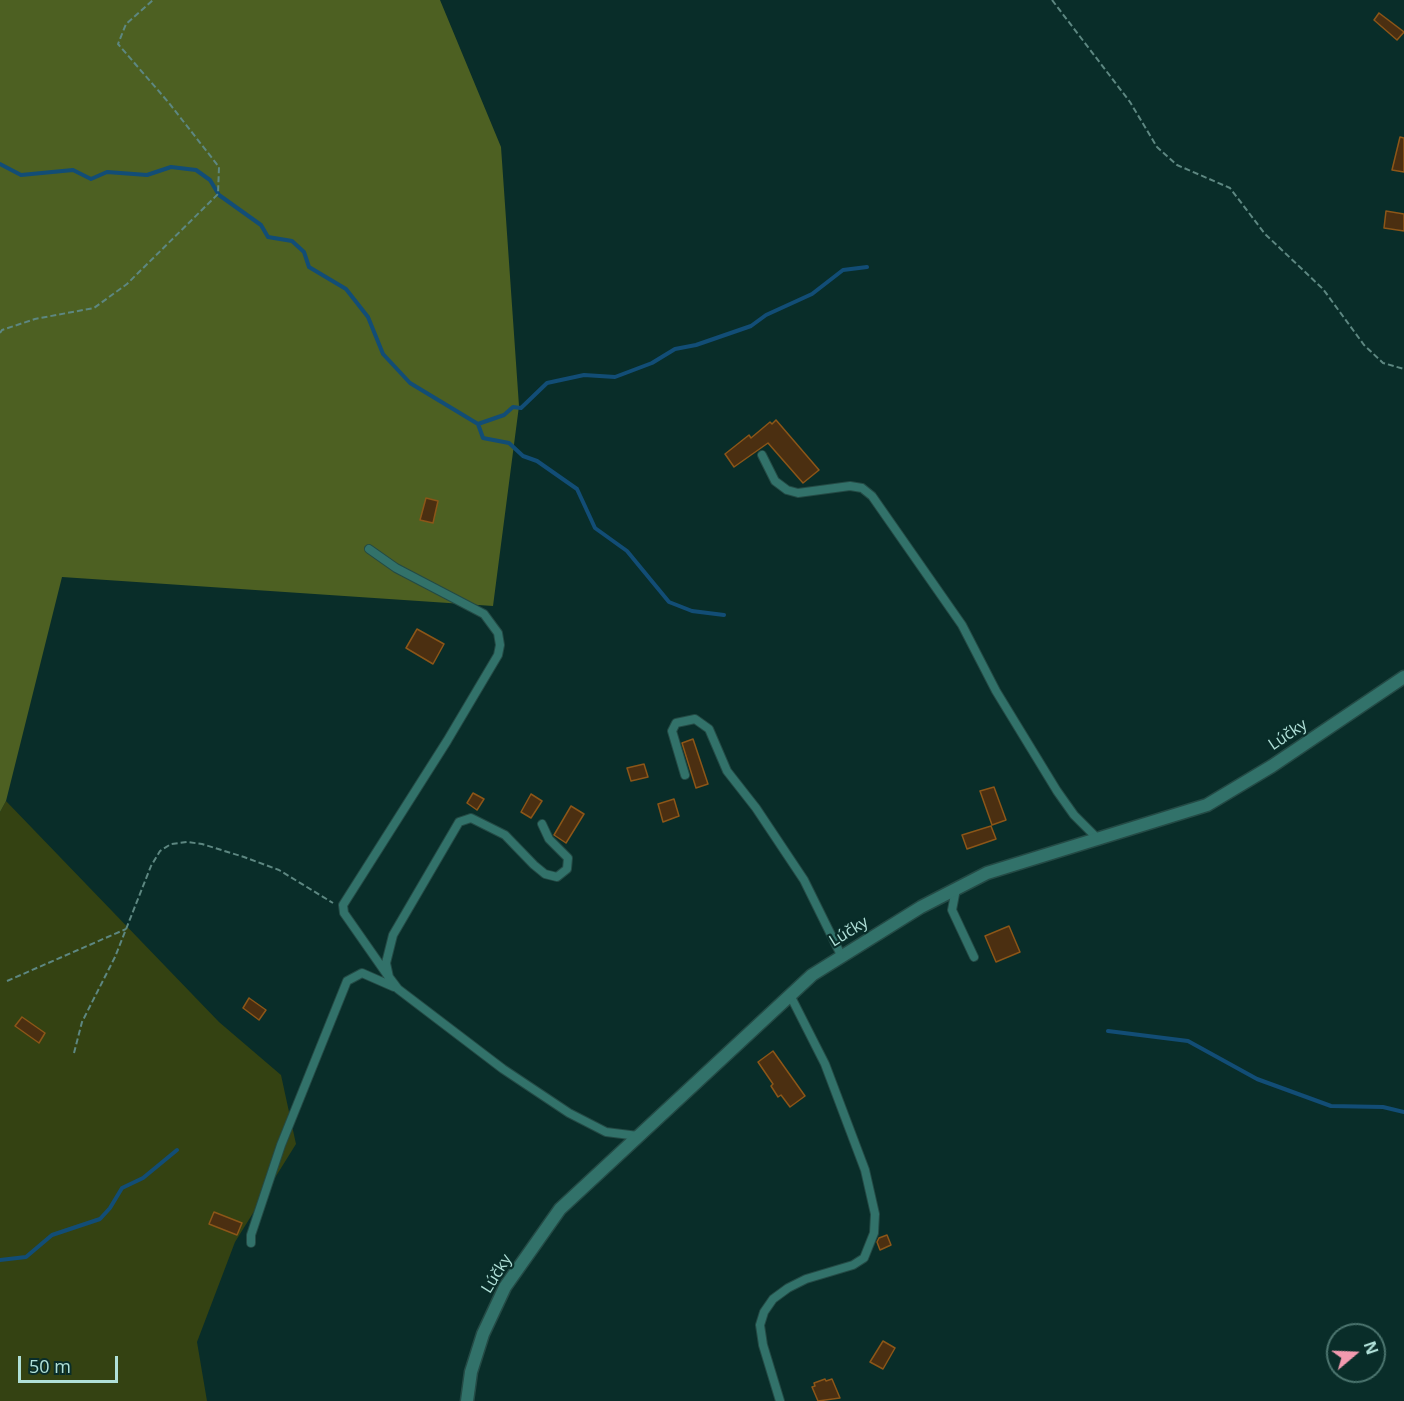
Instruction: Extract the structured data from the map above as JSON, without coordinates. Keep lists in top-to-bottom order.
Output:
{
  "streets": {
    "street": ["Lúčky"]
  },
  "scale_bar": "50 m",
  "north": "right"
}
